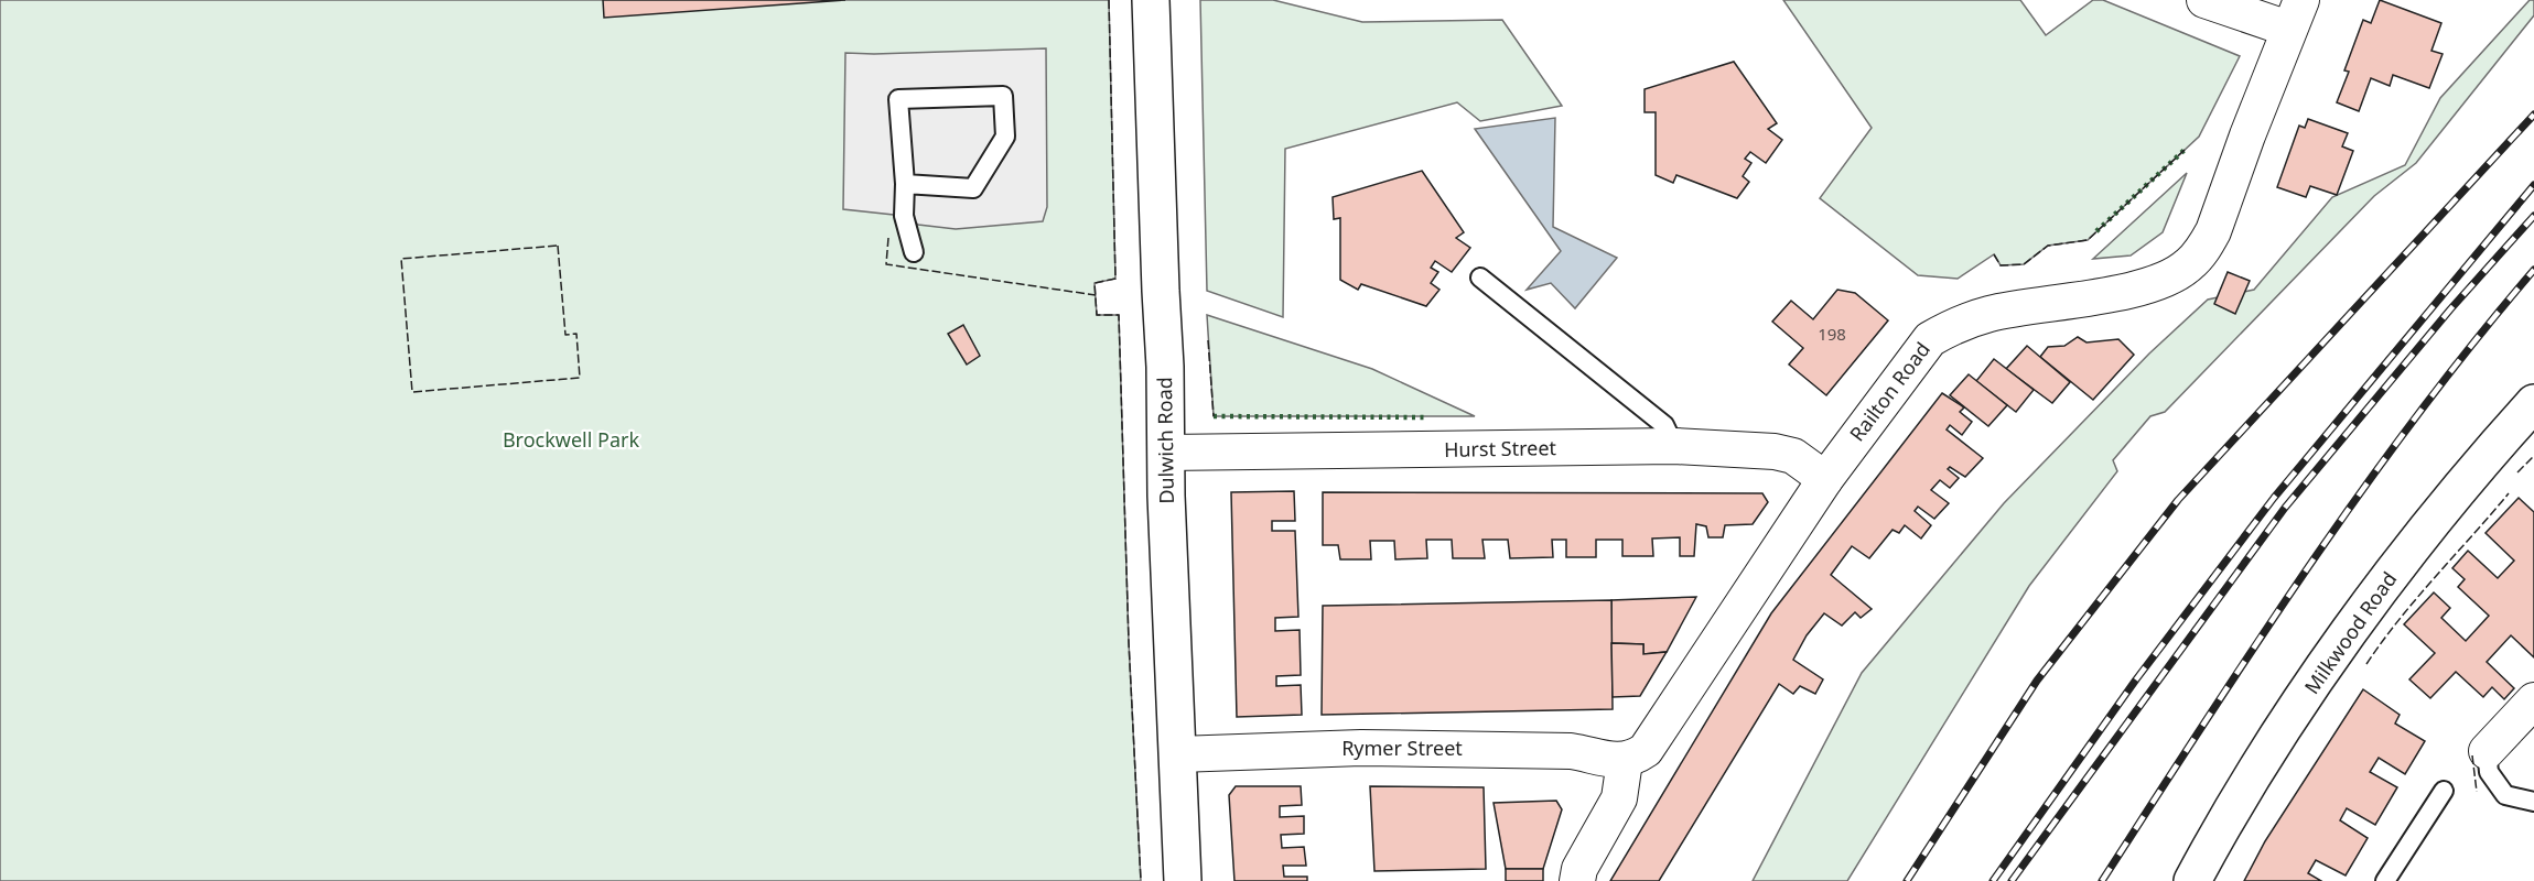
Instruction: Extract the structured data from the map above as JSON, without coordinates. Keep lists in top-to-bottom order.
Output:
{
  "streets": {
    "main road": ["Dulwich Road", "Milkwood Road"],
    "street": ["Railton Road", "Hurst Street", "Rymer Street"]
  },
  "crossings": [
    ["Railton Road", "Hurst Street"],
    ["Railton Road", "Rymer Street"],
    ["Dulwich Road", "Hurst Street"],
    ["Dulwich Road", "Rymer Street"]
  ],
  "parks": ["Brockwell Park"],
  "house_numbers": ["198"]
}
